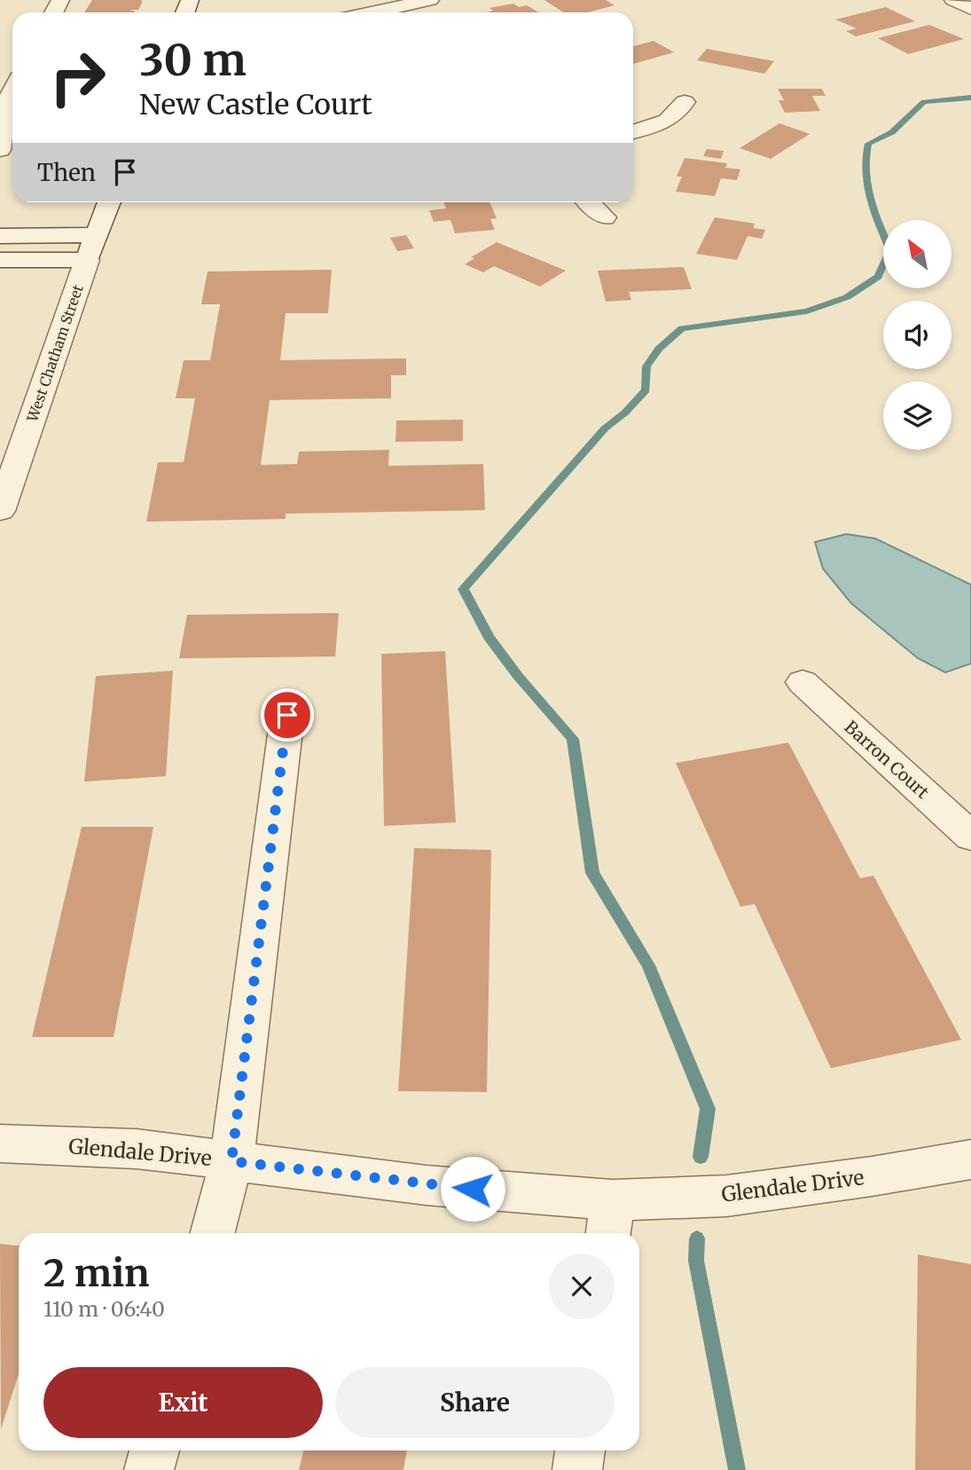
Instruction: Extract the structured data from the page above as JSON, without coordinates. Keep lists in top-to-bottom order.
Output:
{
  "streets": {
    "street": ["West Chatham Street", "Barron Court", "Glendale Drive"]
  },
  "north": "top left",
  "page": {
    "turn": ["30 m", "New Castle Court"],
    "then": "Then",
    "heading": ["2 min", "110 m · 06:40"],
    "buttons": ["Exit", "Share"]
  }
}
